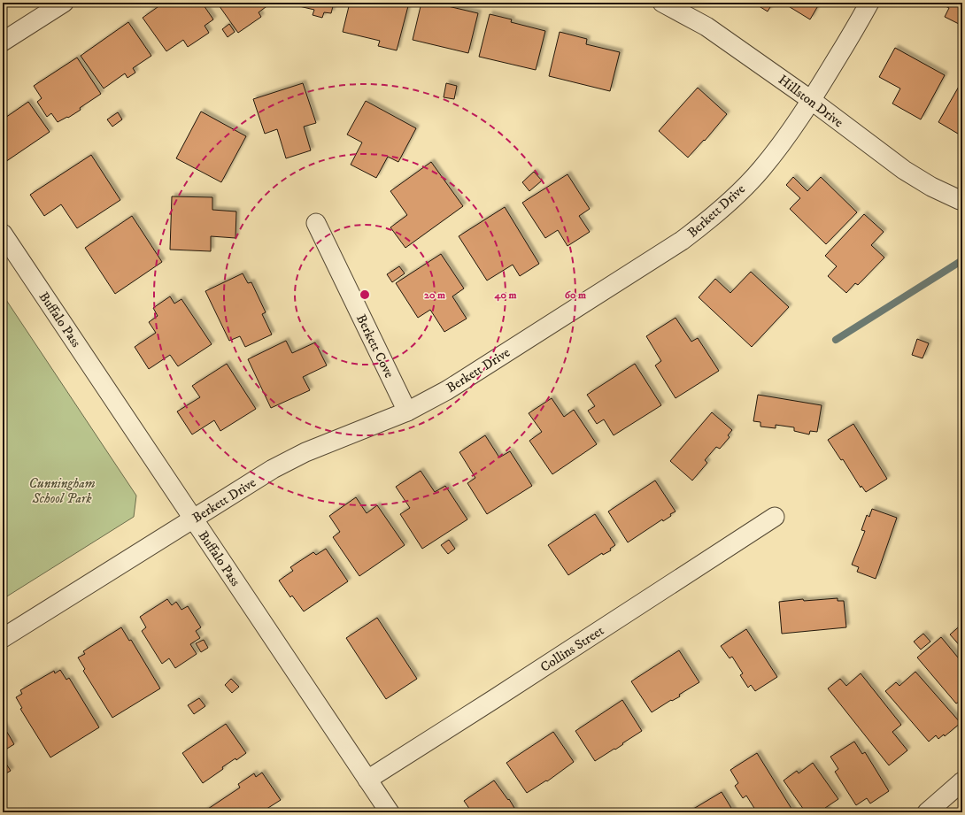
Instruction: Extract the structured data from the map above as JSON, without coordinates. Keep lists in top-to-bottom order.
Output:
{
  "streets": {
    "street": [
      "Hillston Drive",
      "Berkett Drive",
      "Buffalo Pass",
      "Berkett Cove",
      "Collins Street"
    ]
  },
  "crossings": [
    ["Hillston Drive", "Berkett Drive"],
    ["Berkett Drive", "Buffalo Pass"],
    ["Berkett Drive", "Berkett Cove"],
    ["Buffalo Pass", "Collins Street"]
  ],
  "parks": ["Cunningham School Park"],
  "rings": ["20 m", "40 m", "60 m"]
}
